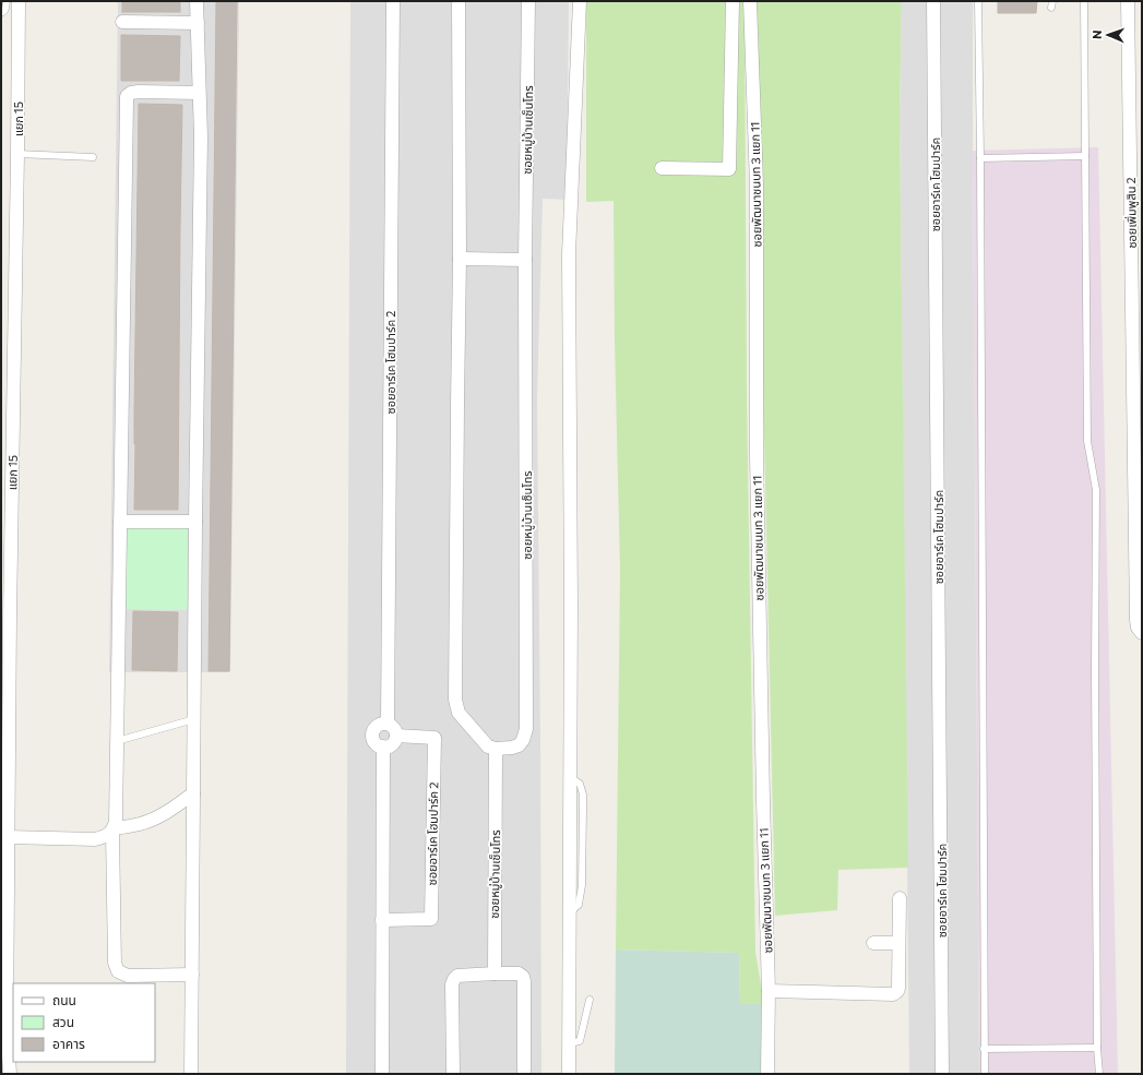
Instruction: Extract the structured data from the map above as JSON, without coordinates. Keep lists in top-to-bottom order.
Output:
{
  "streets": {
    "street": [
      "แยก 15",
      "ซอยหมู่บ้านเซ็นโทร",
      "ซอยพัฒนาชนบท 3 แยก 11",
      "ซอยอาร์เค โฮมปาร์ค",
      "ซอยเพิ่มพูสิน 2",
      "ซอยอาร์เค โฮมปาร์ค 2"
    ]
  },
  "legend": ["ถนน", "สวน", "อาคาร"],
  "north": "left"
}
